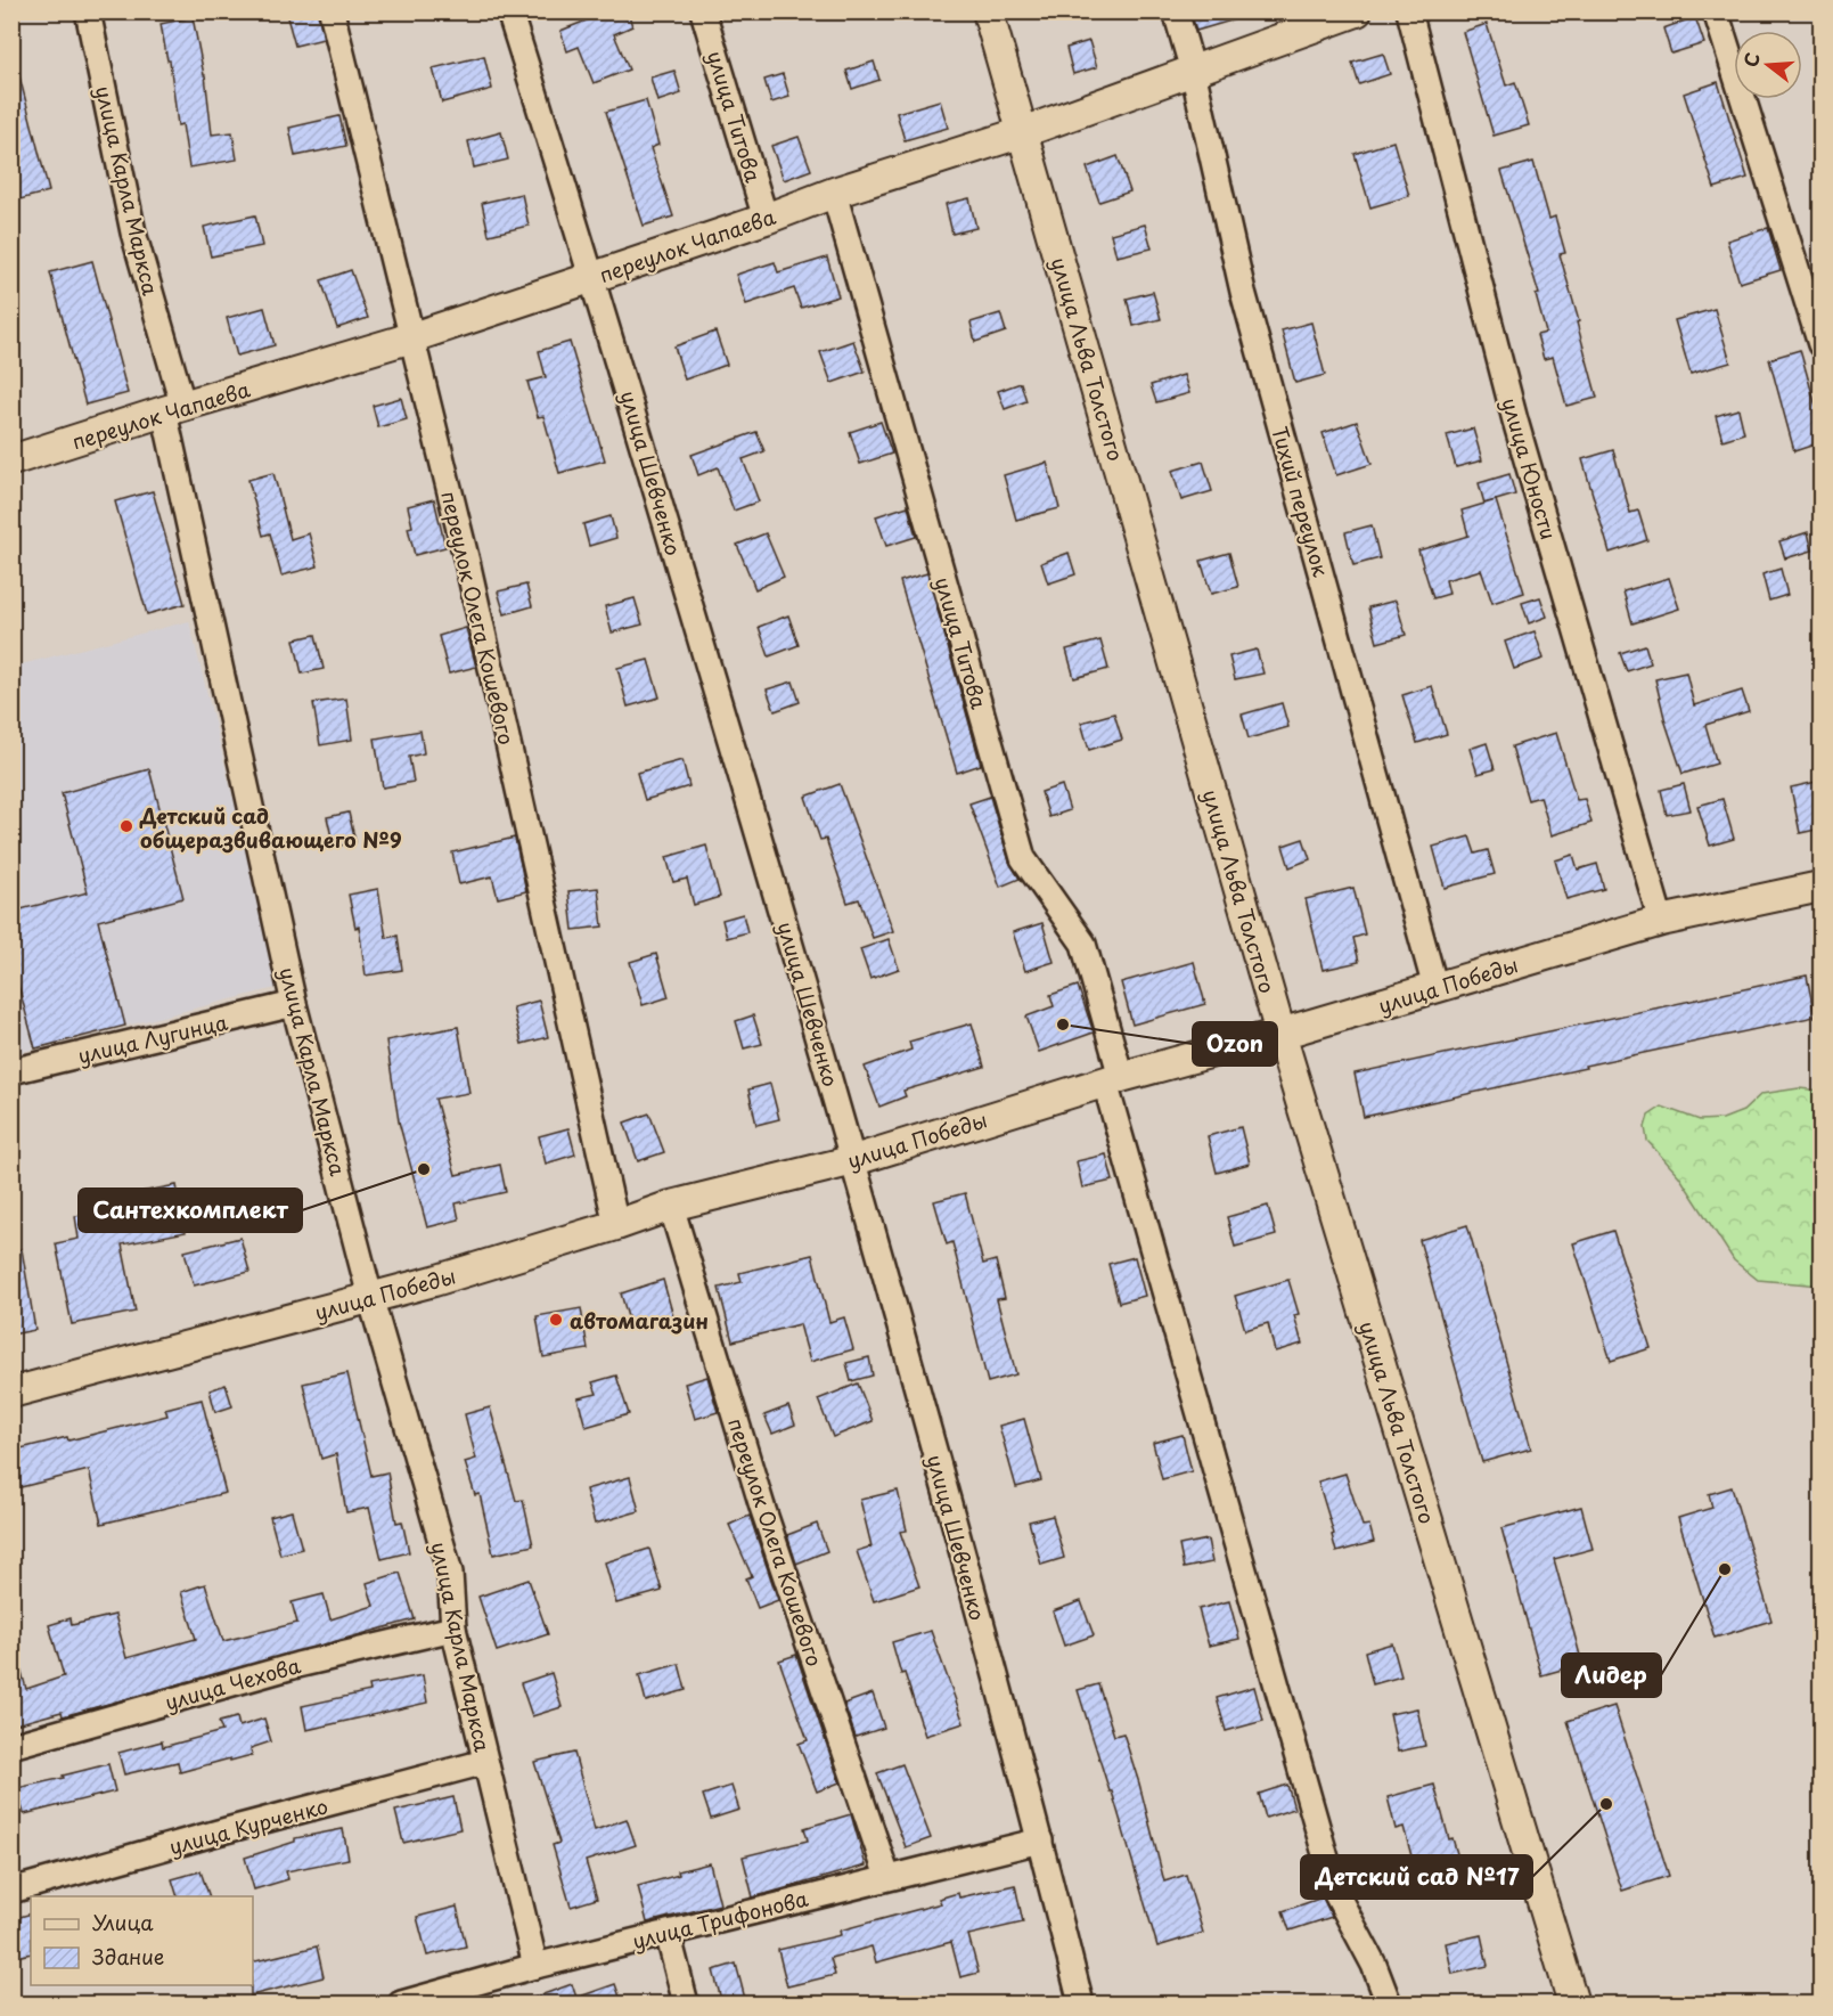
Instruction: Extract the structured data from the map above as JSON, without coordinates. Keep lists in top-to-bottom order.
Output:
{
  "streets": {
    "street": [
      "улица Титова",
      "улица Карла Маркса",
      "переулок Чапаева",
      "улица Льва Толстого",
      "улица Юности",
      "улица Шевченко",
      "Тихий переулок",
      "переулок Олега Кошевого",
      "улица Победы",
      "улица Лугинца",
      "улица Чехова",
      "улица Курченко",
      "улица Трифонова"
    ]
  },
  "crossings": [
    ["улица Титова", "переулок Чапаева"],
    ["улица Титова", "улица Победы"],
    ["улица Карла Маркса", "переулок Чапаева"],
    ["улица Карла Маркса", "улица Победы"],
    ["улица Карла Маркса", "улица Лугинца"],
    ["улица Карла Маркса", "улица Чехова"],
    ["улица Карла Маркса", "улица Курченко"],
    ["улица Карла Маркса", "улица Трифонова"],
    ["переулок Чапаева", "улица Льва Толстого"],
    ["переулок Чапаева", "улица Шевченко"],
    ["переулок Чапаева", "Тихий переулок"],
    ["переулок Чапаева", "переулок Олега Кошевого"],
    ["улица Льва Толстого", "улица Победы"],
    ["улица Юности", "улица Победы"],
    ["улица Шевченко", "улица Победы"],
    ["улица Шевченко", "улица Трифонова"],
    ["Тихий переулок", "улица Победы"],
    ["переулок Олега Кошевого", "улица Победы"],
    ["переулок Олега Кошевого", "улица Трифонова"]
  ],
  "places": [
    "Детский сад общеразвивающего №9",
    "Ozon",
    "Сантехкомплект",
    "автомагазин",
    "Лидер",
    "Детский сад №17"
  ],
  "legend": ["Улица", "Здание"],
  "north": "left"
}
